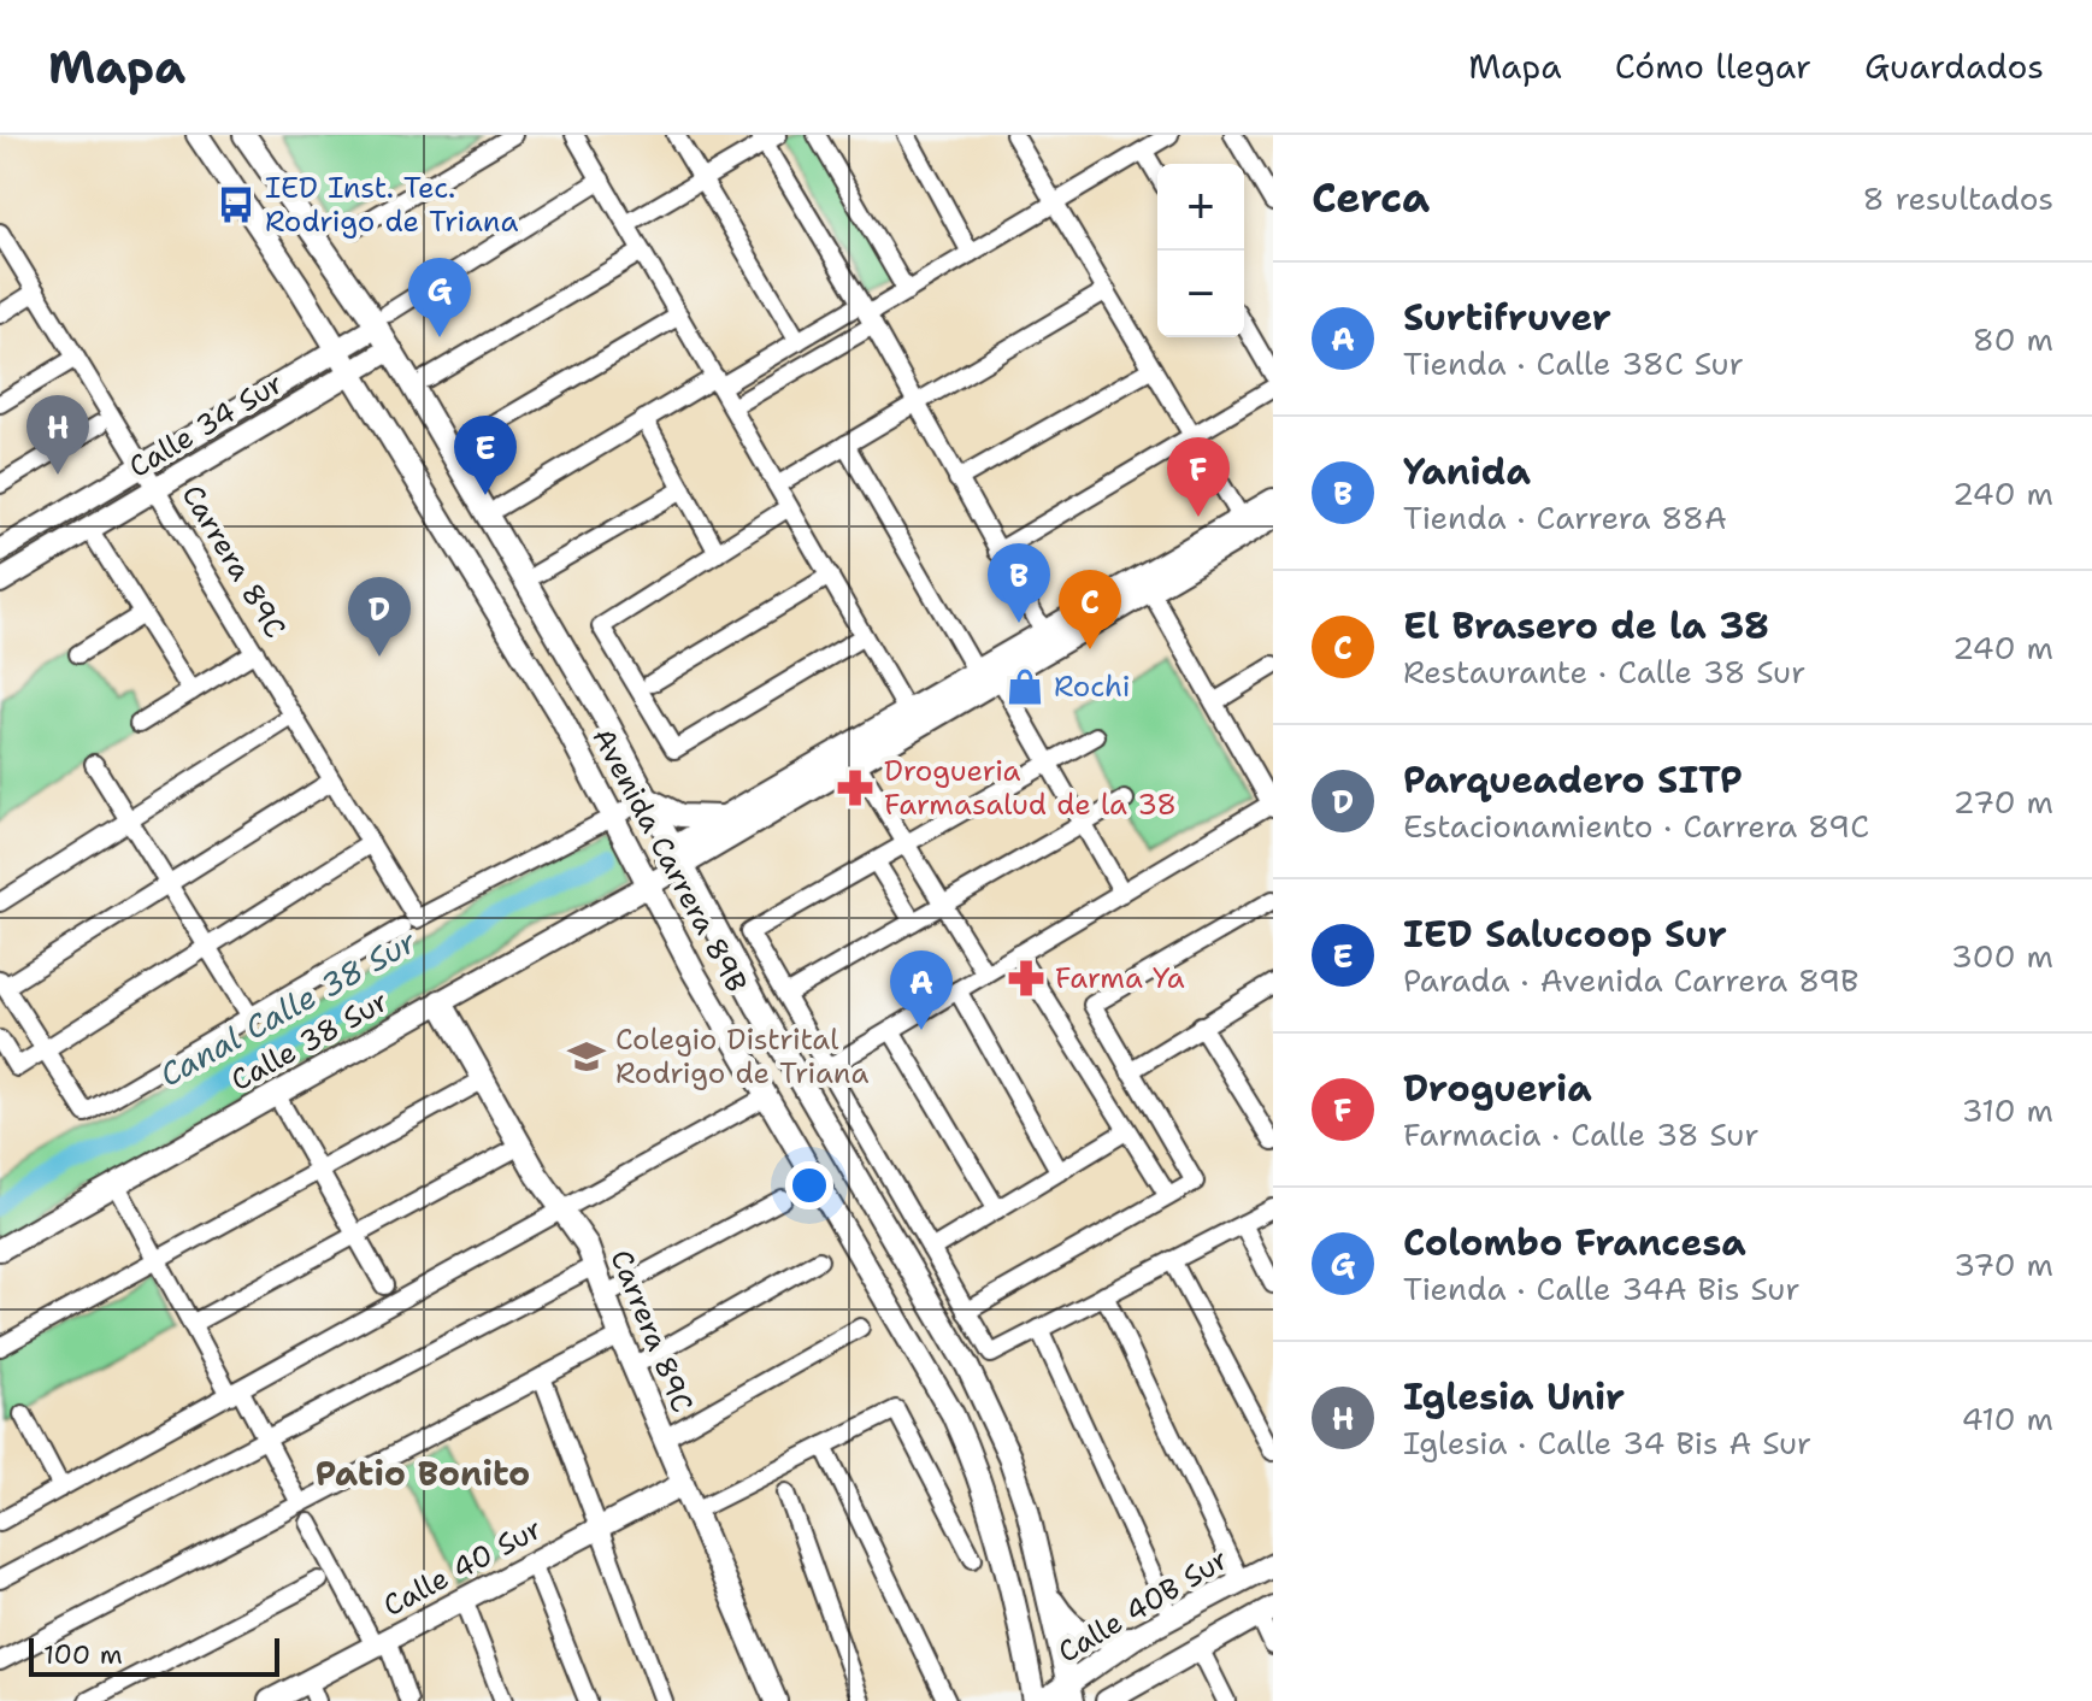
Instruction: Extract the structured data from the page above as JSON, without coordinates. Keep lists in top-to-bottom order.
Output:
{
  "streets": {
    "street": [
      "Calle 34 Sur",
      "Carrera 89C",
      "Avenida Carrera 89B",
      "Calle 38 Sur",
      "Calle 40 Sur",
      "Calle 40B Sur"
    ]
  },
  "crossings": [
    ["Calle 34 Sur", "Carrera 89C"],
    ["Calle 34 Sur", "Avenida Carrera 89B"],
    ["Carrera 89C", "Calle 38 Sur"],
    ["Carrera 89C", "Calle 40 Sur"],
    ["Avenida Carrera 89B", "Calle 38 Sur"],
    ["Avenida Carrera 89B", "Calle 40B Sur"]
  ],
  "districts": ["Patio Bonito"],
  "water": ["Canal Calle 38 Sur"],
  "places": {
    "bus stop": ["IED Inst. Tec. Rodrigo de Triana"],
    "shop": ["Rochi"],
    "pharmacy": ["Drogueria Farmasalud de la 38", "Farma Ya"],
    "school or university": ["Colegio Distrital Rodrigo de Triana"]
  },
  "scale_bar": "100 m",
  "page": {
    "header": "Mapa",
    "nav": ["Mapa", "Cómo llegar", "Guardados"],
    "heading": ["Cerca", "8 resultados"],
    "map_buttons": ["+", "−"],
    "pins": [
      "G",
      "H",
      "E",
      "F",
      "B",
      "C",
      "D",
      "A"
    ],
    "list": [
      {
        "mark": "A",
        "name": "Surtifruver",
        "note": "Tienda · Calle 38C Sur",
        "value": "80 m"
      },
      {
        "mark": "B",
        "name": "Yanida",
        "note": "Tienda · Carrera 88A",
        "value": "240 m"
      },
      {
        "mark": "C",
        "name": "El Brasero de la 38",
        "note": "Restaurante · Calle 38 Sur",
        "value": "240 m"
      },
      {
        "mark": "D",
        "name": "Parqueadero SITP",
        "note": "Estacionamiento · Carrera 89C",
        "value": "270 m"
      },
      {
        "mark": "E",
        "name": "IED Salucoop Sur",
        "note": "Parada · Avenida Carrera 89B",
        "value": "300 m"
      },
      {
        "mark": "F",
        "name": "Drogueria",
        "note": "Farmacia · Calle 38 Sur",
        "value": "310 m"
      },
      {
        "mark": "G",
        "name": "Colombo Francesa",
        "note": "Tienda · Calle 34A Bis Sur",
        "value": "370 m"
      },
      {
        "mark": "H",
        "name": "Iglesia Unir",
        "note": "Iglesia · Calle 34 Bis A Sur",
        "value": "410 m"
      }
    ],
    "scale": "100 m"
  }
}
